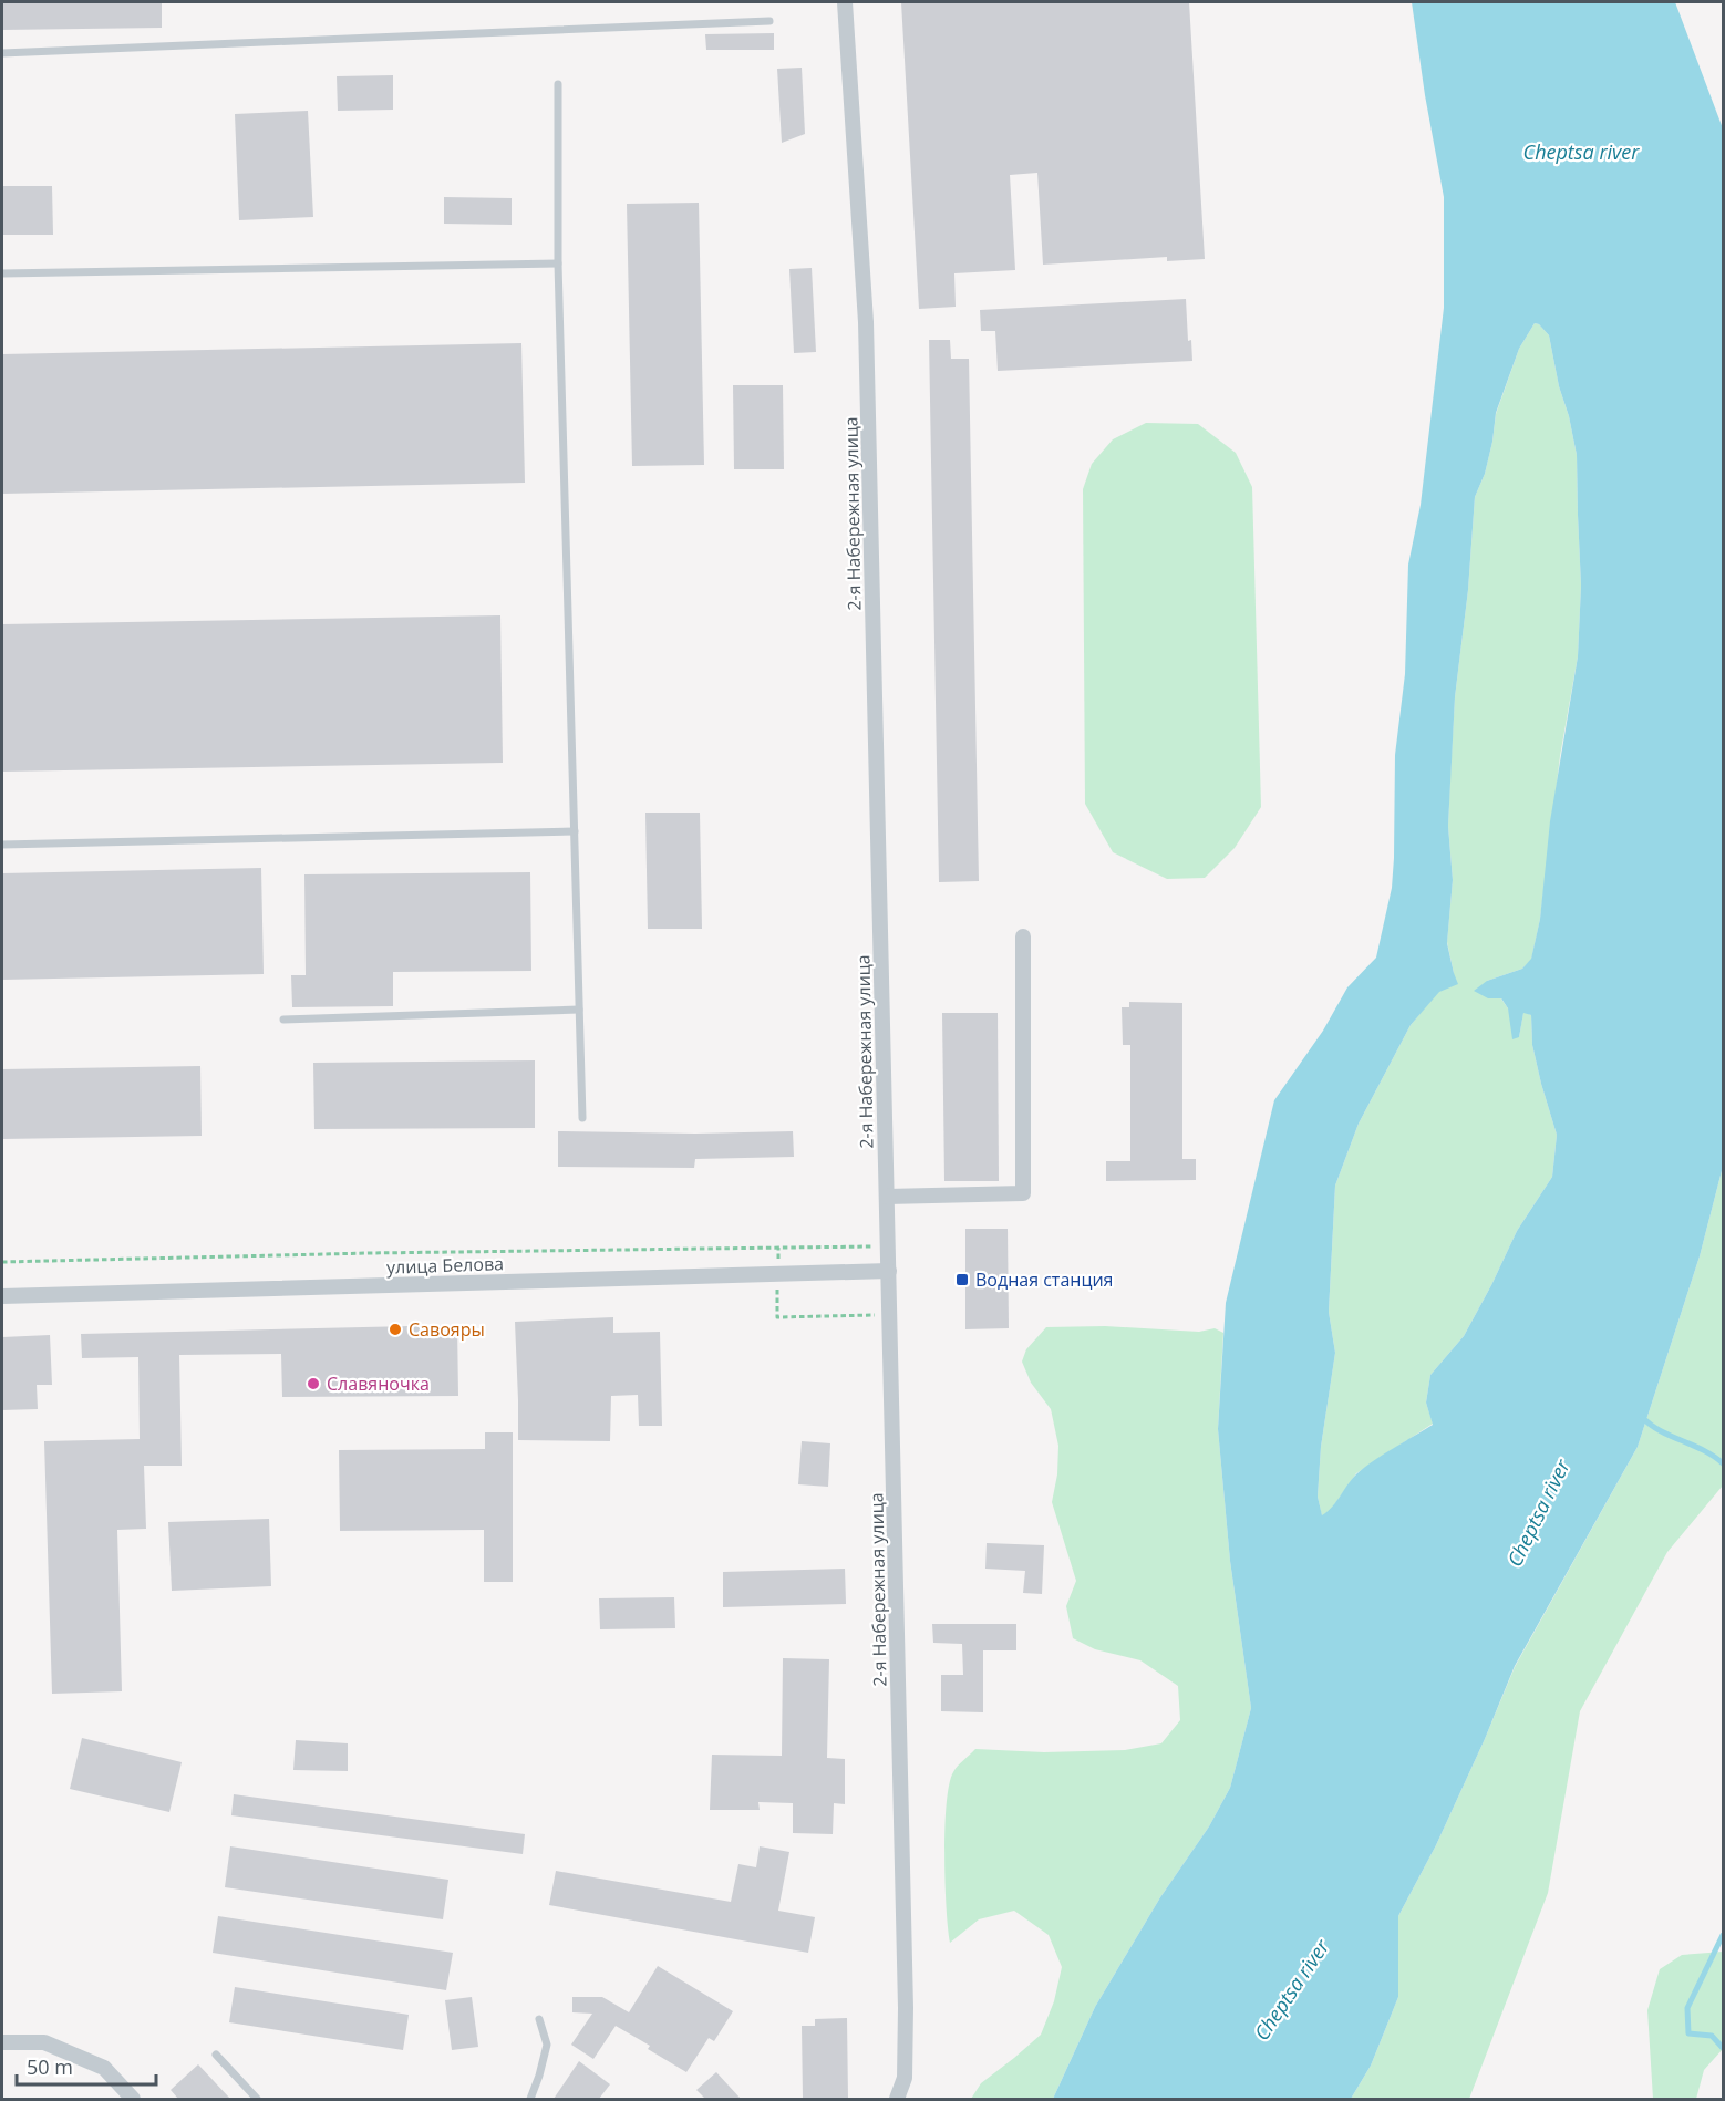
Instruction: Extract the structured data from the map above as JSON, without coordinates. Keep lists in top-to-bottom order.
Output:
{
  "streets": {
    "street": ["2-я Набережная улица", "улица Белова"]
  },
  "crossings": [
    ["2-я Набережная улица", "улица Белова"]
  ],
  "water": ["Cheptsa river"],
  "places": {
    "transit": ["Водная станция"],
    "other": ["Савояры", "Славяночка"]
  },
  "scale_bar": "50 m"
}
